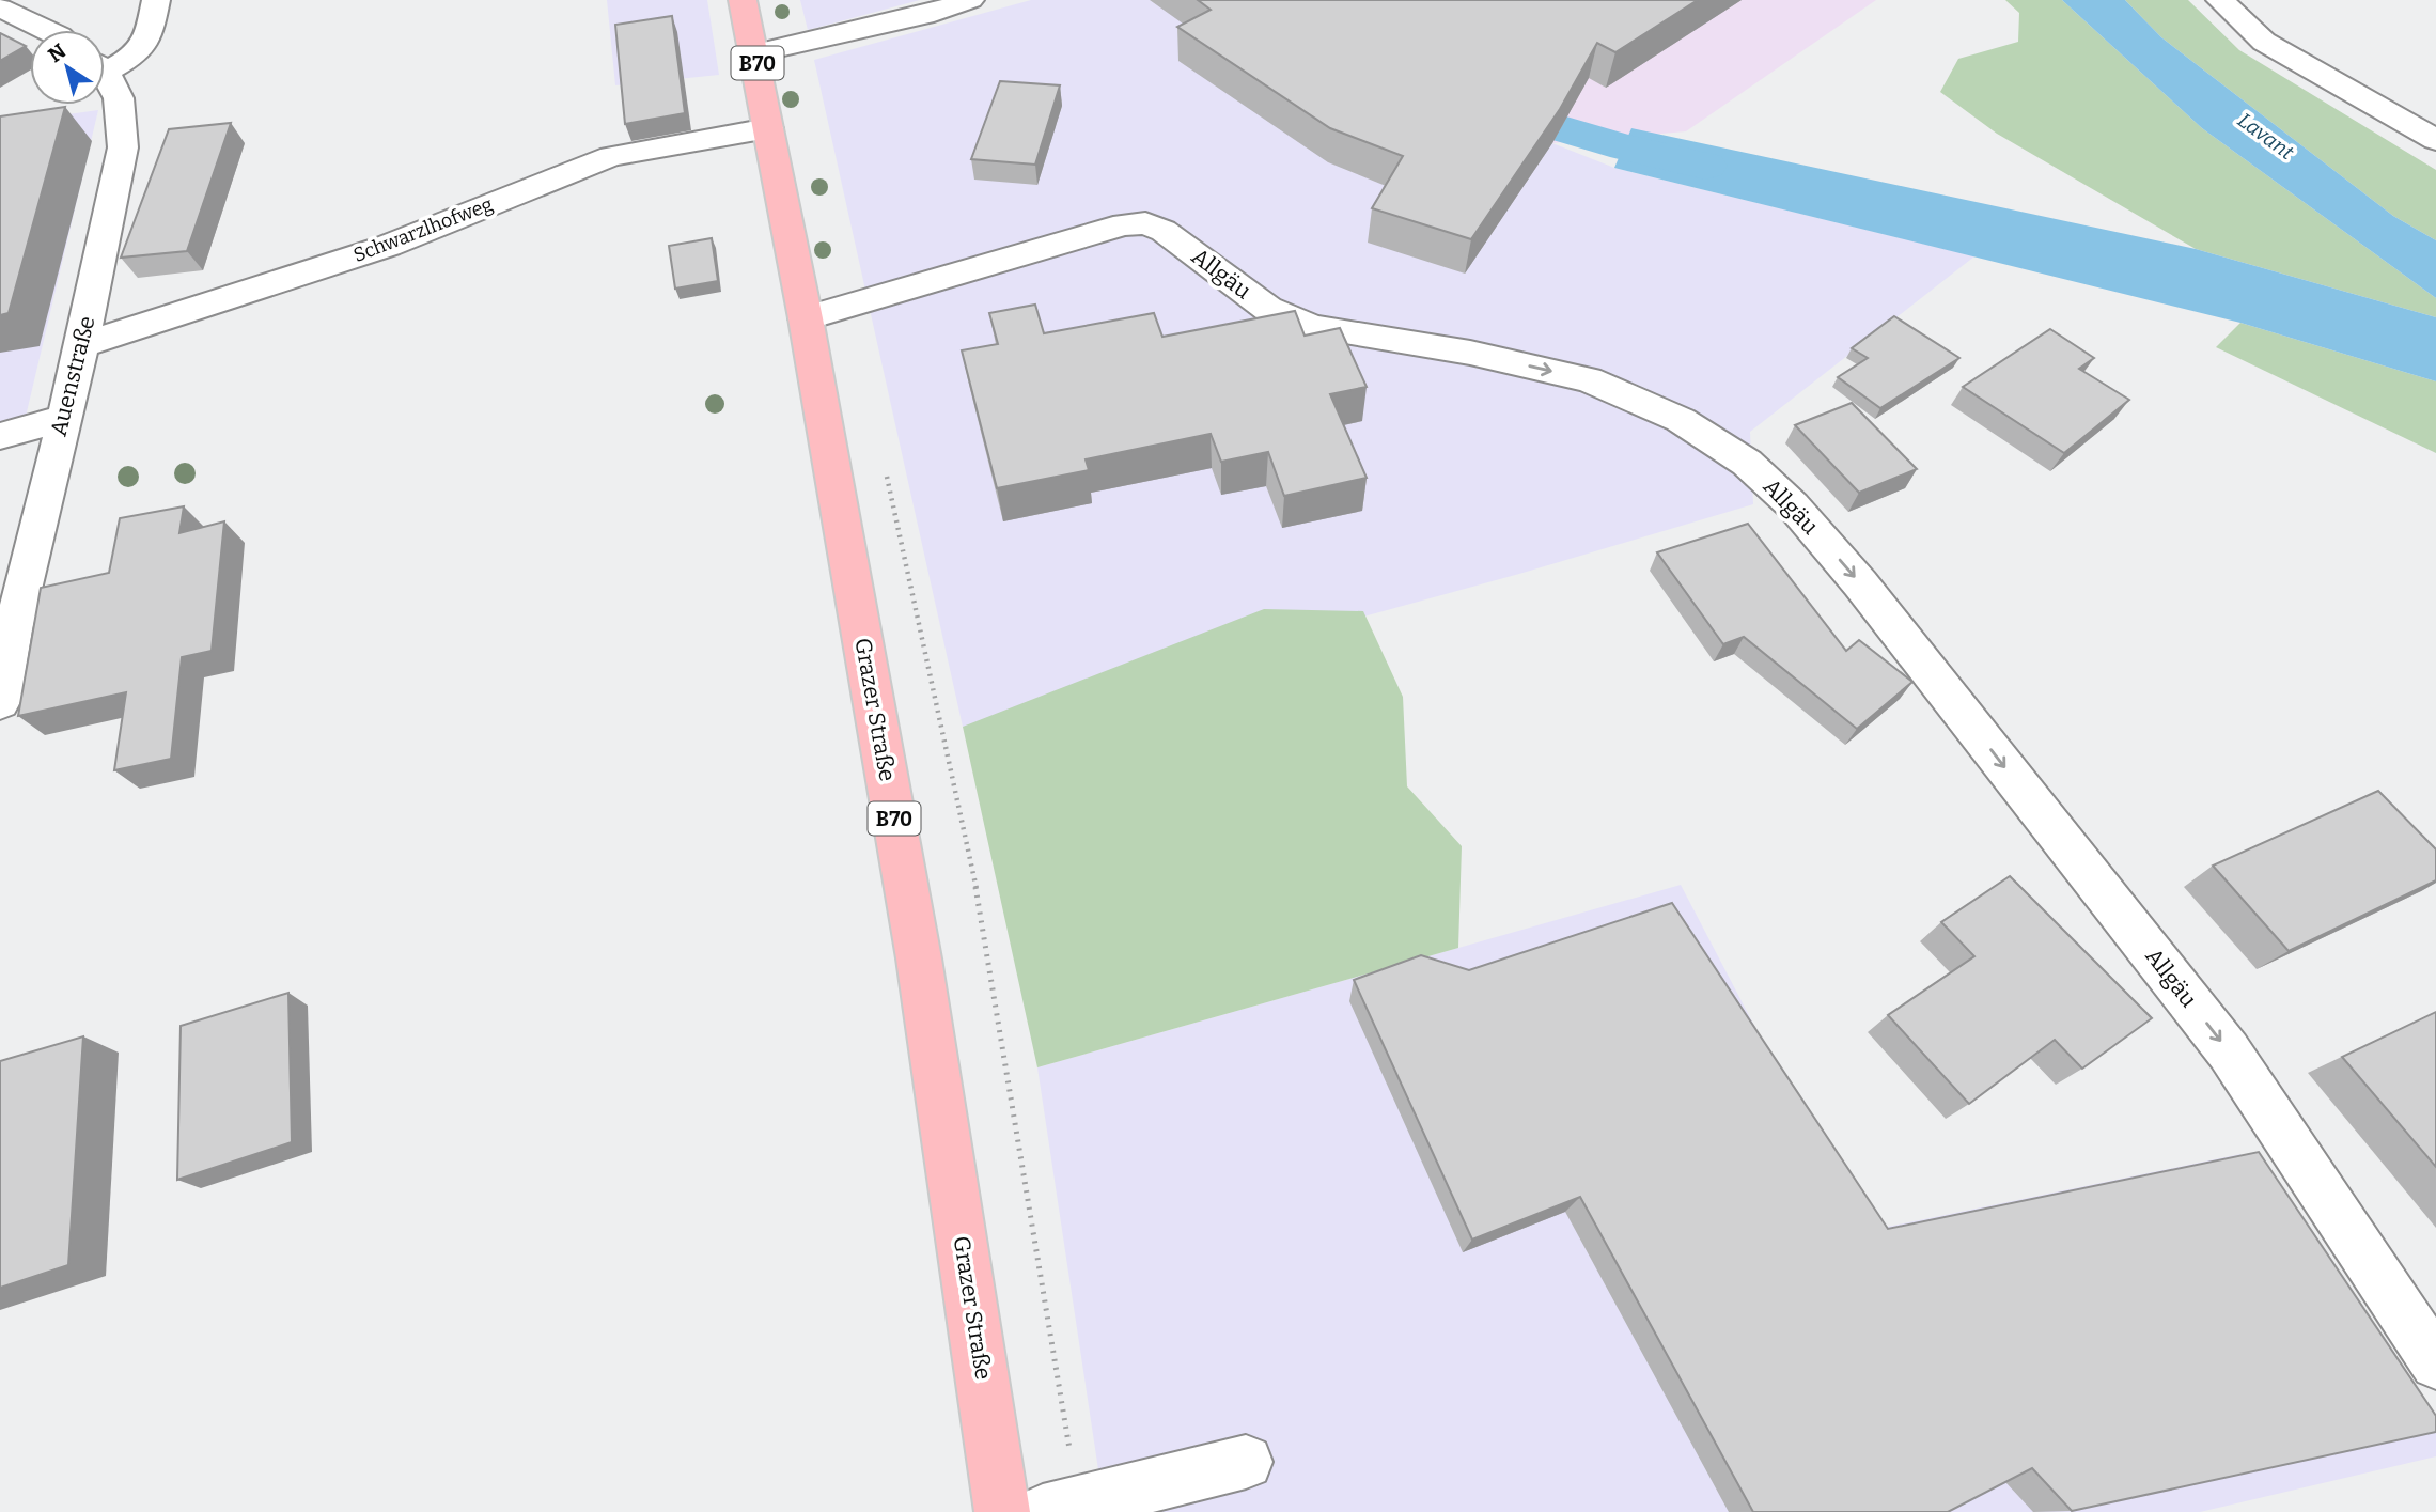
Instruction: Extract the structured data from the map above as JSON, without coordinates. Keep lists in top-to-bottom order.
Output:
{
  "streets": {
    "main road": ["B70", "Grazer Straße"],
    "street": ["Schwarzlhofweg", "Allgäu", "Auenstraße"]
  },
  "crossings": [
    ["Schwarzlhofweg", "Auenstraße"],
    ["Schwarzlhofweg", "Grazer Straße"],
    ["Allgäu", "Grazer Straße"]
  ],
  "one_way": ["Allgäu"],
  "water": ["Lavant"],
  "north": "top left"
}
